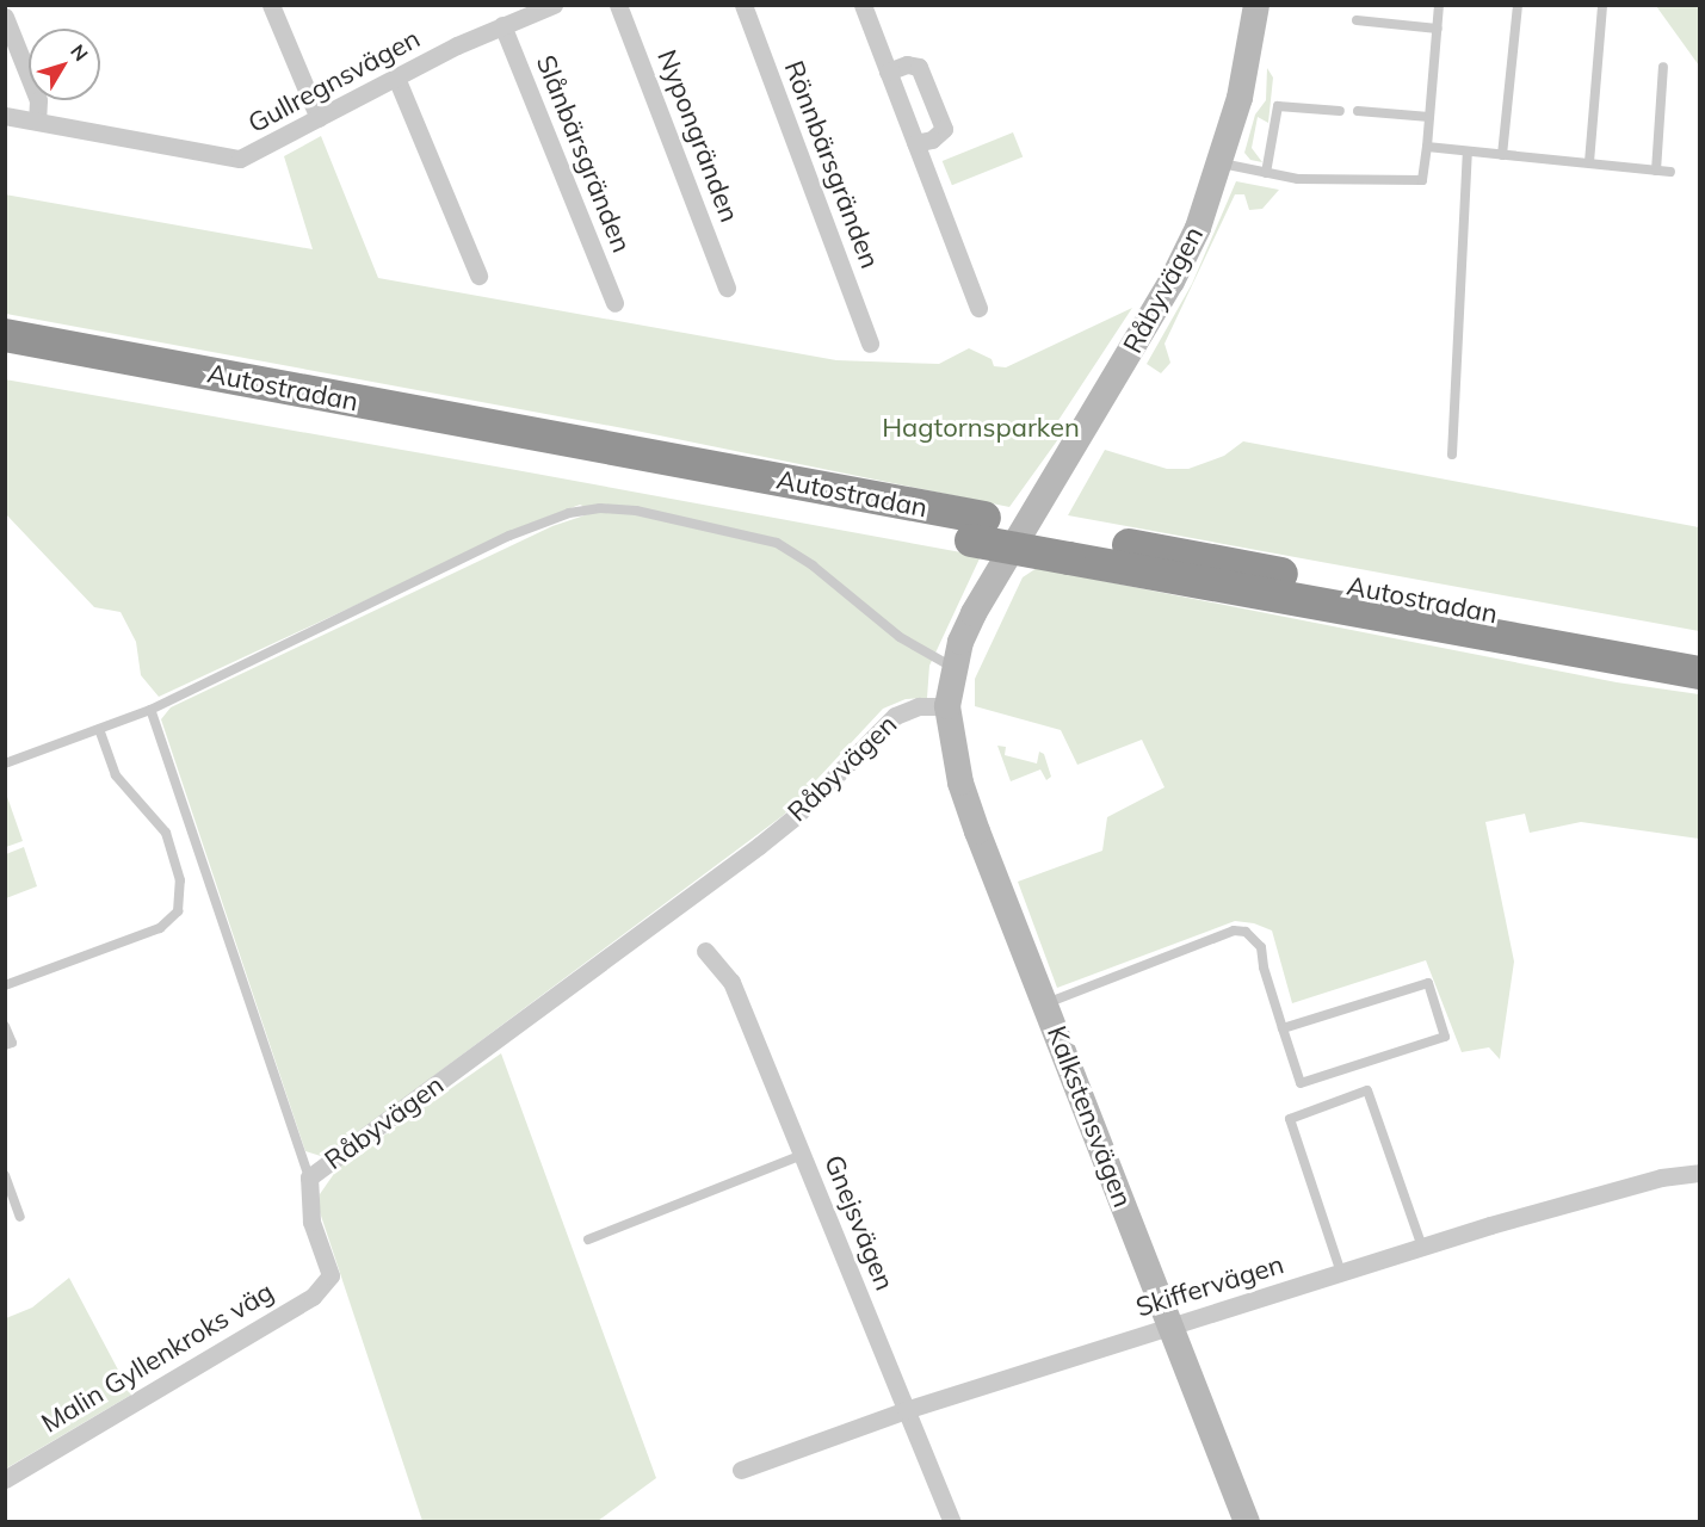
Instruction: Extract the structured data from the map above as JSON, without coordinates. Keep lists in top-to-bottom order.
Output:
{
  "streets": {
    "highway": ["Autostradan"],
    "street": [
      "Gullregnsvägen",
      "Nypongränden",
      "Slånbärsgränden",
      "Rönnbärsgränden",
      "Råbyvägen",
      "Kalkstensvägen",
      "Gnejsvägen",
      "Skiffervägen",
      "Malin Gyllenkroks väg"
    ]
  },
  "crossings": [
    ["Gullregnsvägen", "Slånbärsgränden"],
    ["Råbyvägen", "Kalkstensvägen"],
    ["Råbyvägen", "Malin Gyllenkroks väg"],
    ["Kalkstensvägen", "Skiffervägen"],
    ["Gnejsvägen", "Skiffervägen"]
  ],
  "parks": ["Hagtornsparken"],
  "north": "top right"
}
